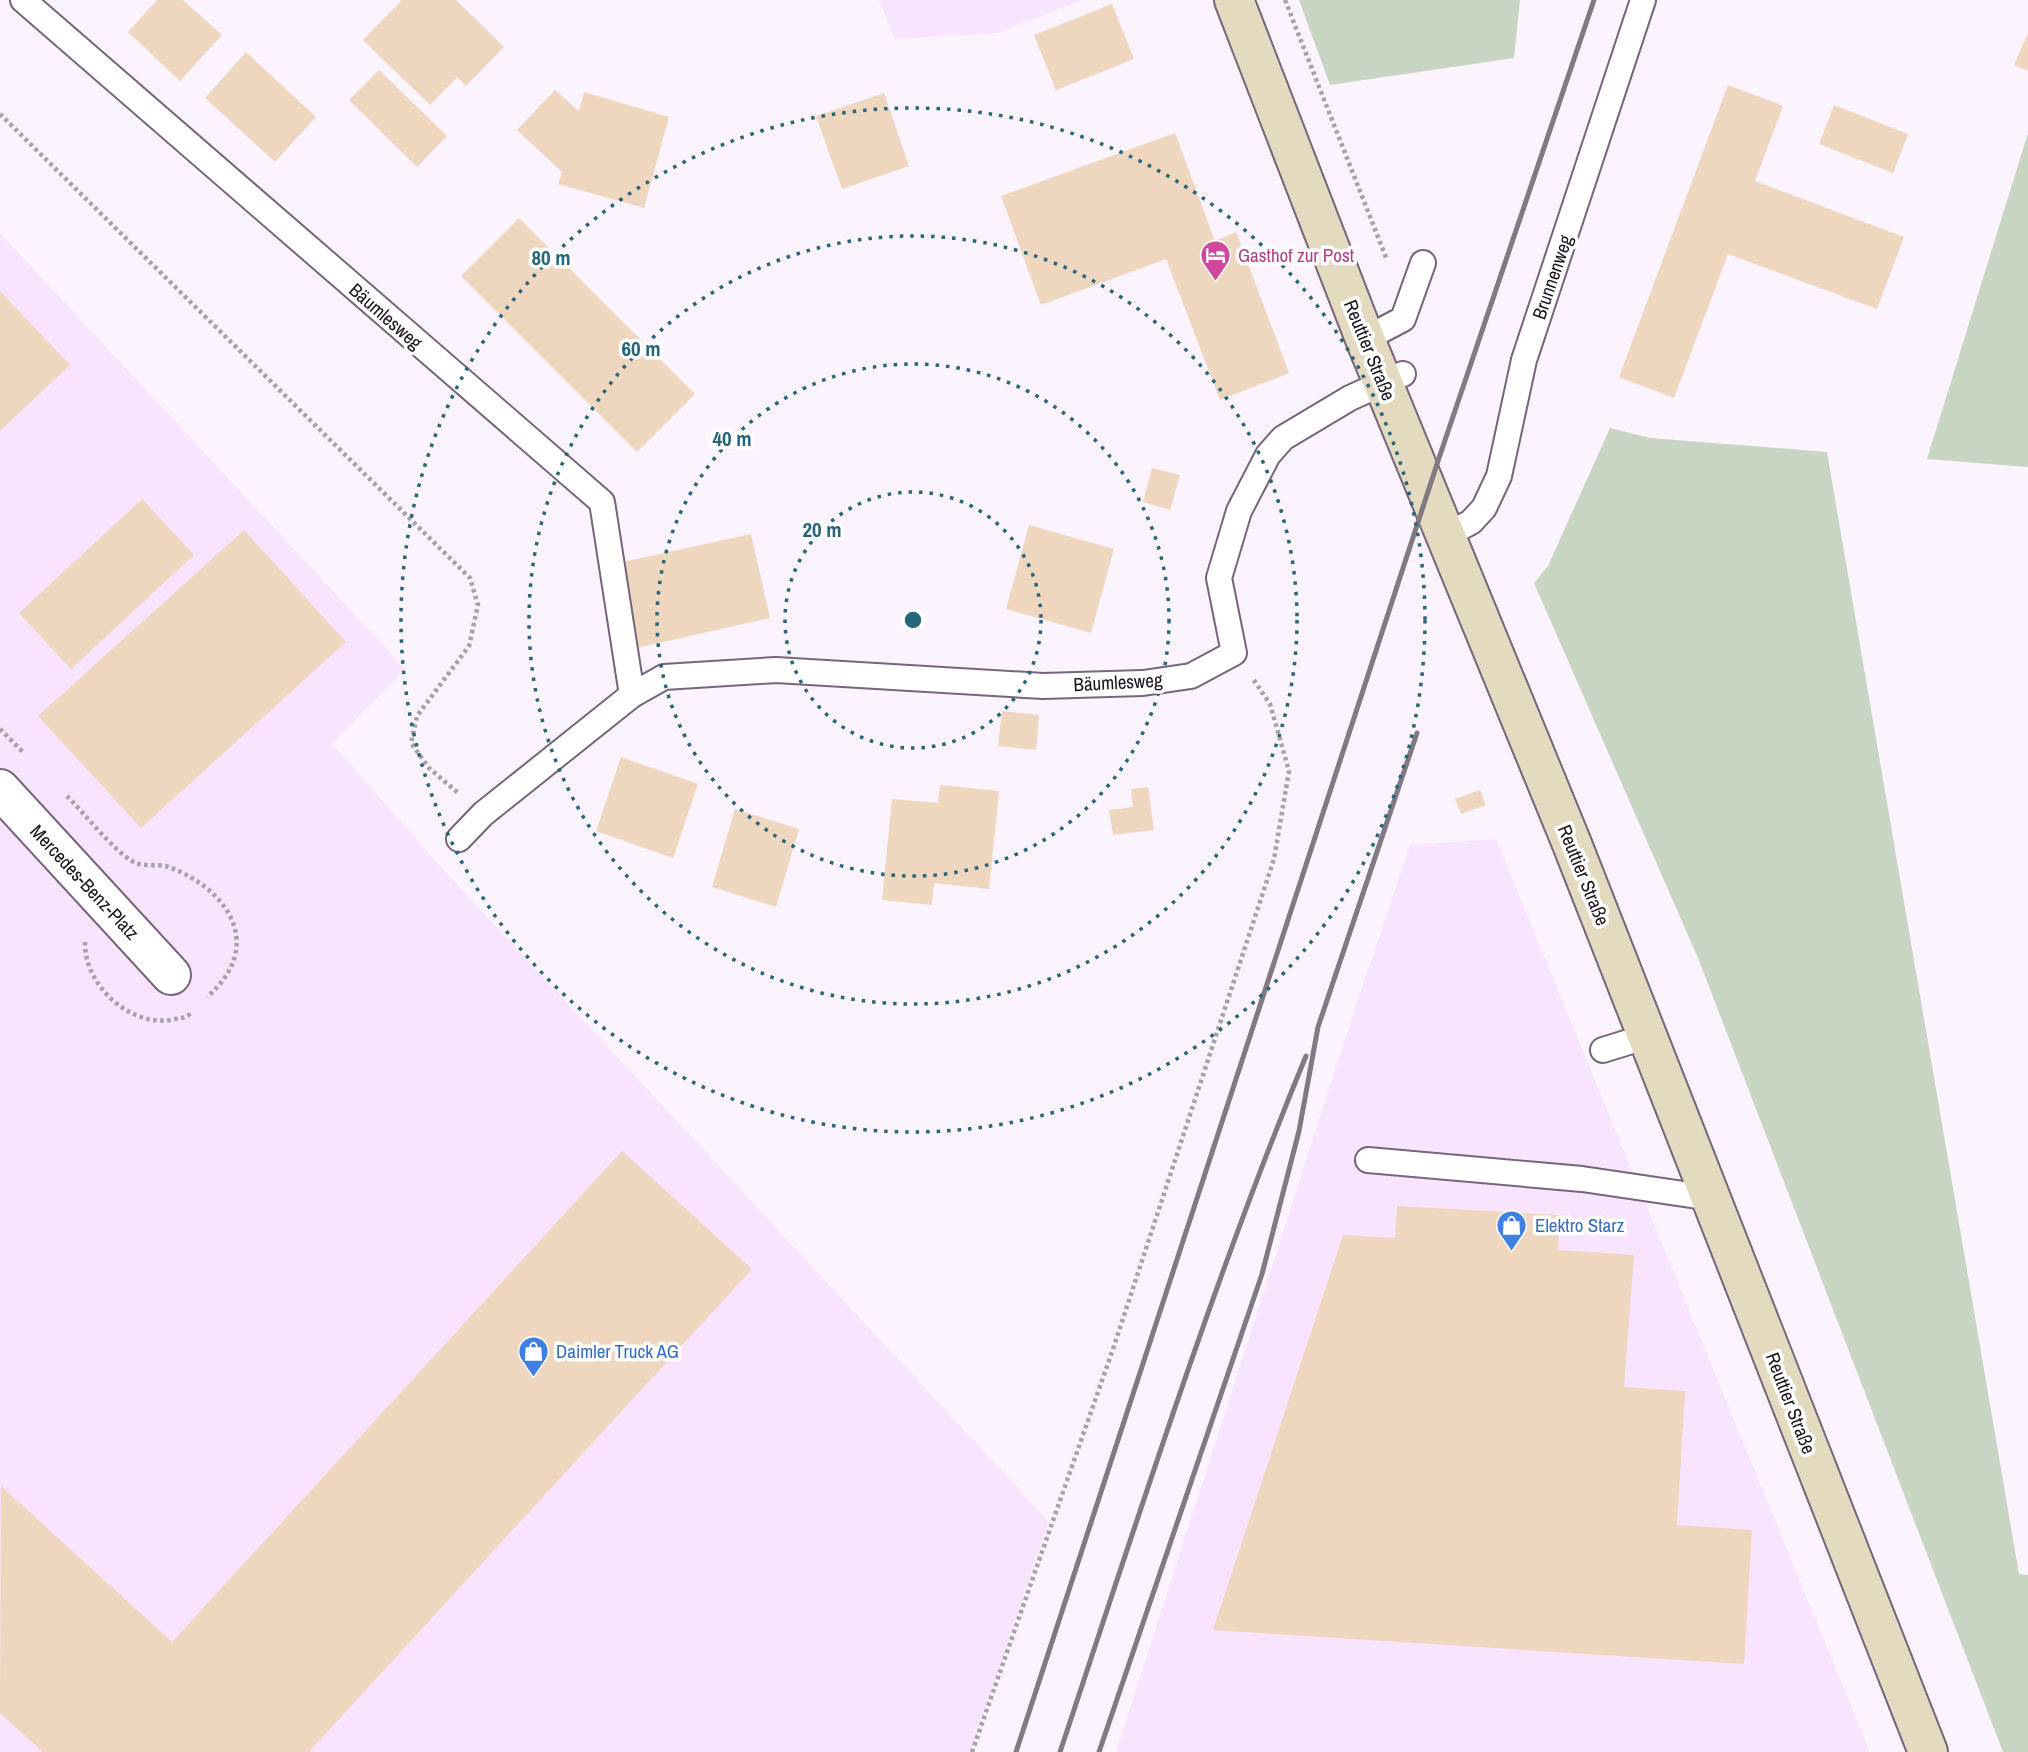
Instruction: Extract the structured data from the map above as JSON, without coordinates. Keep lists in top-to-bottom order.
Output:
{
  "streets": {
    "main road": ["Reuttier Straße"],
    "street": ["Mercedes-Benz-Platz"],
    "lane": ["Brunnenweg", "Bäumlesweg"]
  },
  "crossings": [
    ["Brunnenweg", "Reuttier Straße"]
  ],
  "places": {
    "hotel": ["Gasthof zur Post"],
    "shop": ["Elektro Starz", "Daimler Truck AG"]
  },
  "rings": [
    "80 m",
    "60 m",
    "40 m",
    "20 m"
  ]
}
